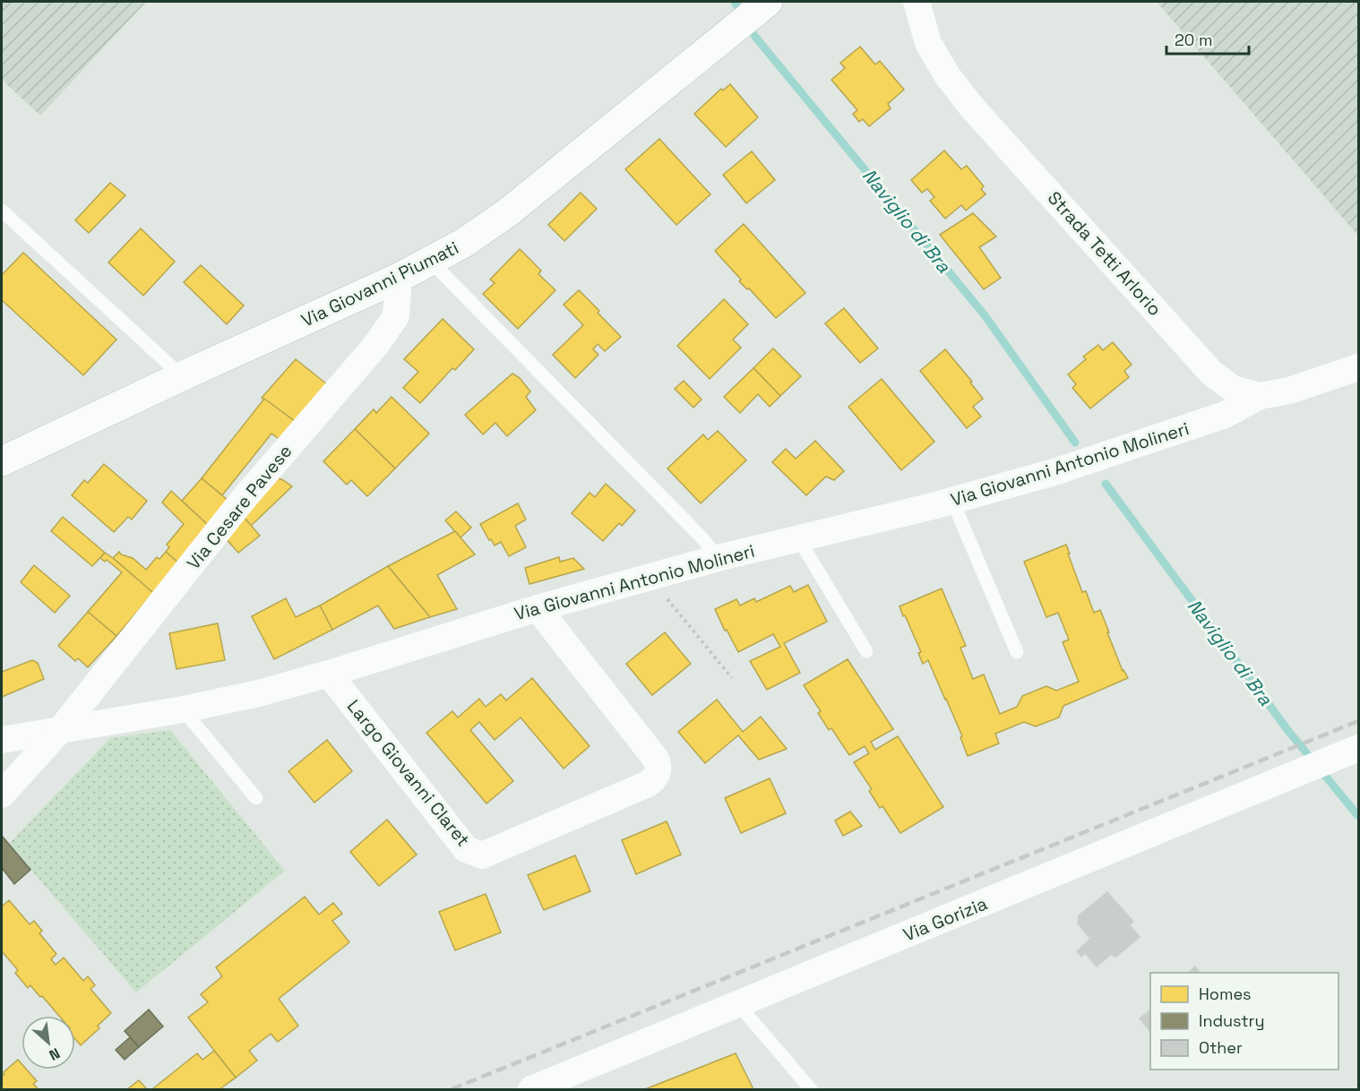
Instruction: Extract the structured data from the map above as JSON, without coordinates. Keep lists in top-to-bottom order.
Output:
{
  "streets": {
    "street": [
      "Strada Tetti Arlorio",
      "Via Giovanni Piumati",
      "Via Giovanni Antonio Molineri",
      "Via Cesare Pavese",
      "Largo Giovanni Claret",
      "Via Gorizia"
    ]
  },
  "crossings": [
    ["Strada Tetti Arlorio", "Via Giovanni Antonio Molineri"],
    ["Via Giovanni Piumati", "Via Cesare Pavese"],
    ["Via Giovanni Antonio Molineri", "Via Cesare Pavese"],
    ["Via Giovanni Antonio Molineri", "Largo Giovanni Claret"]
  ],
  "water": ["Naviglio di Bra"],
  "legend": ["Homes", "Industry", "Other"],
  "scale_bar": "20 m",
  "north": "bottom right"
}
